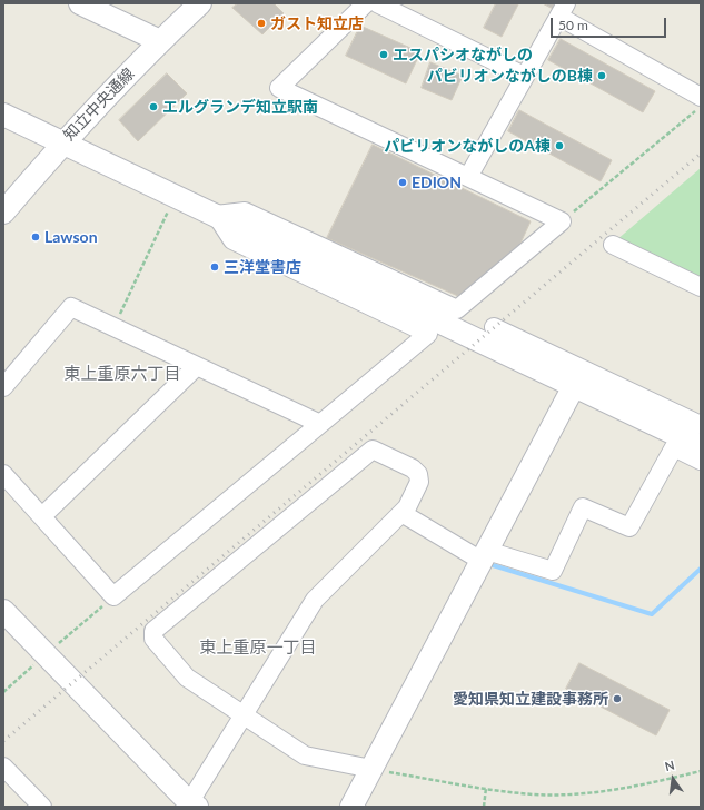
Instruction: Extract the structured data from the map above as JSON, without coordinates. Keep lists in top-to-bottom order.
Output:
{
  "streets": {
    "street": ["知立中央通線"]
  },
  "districts": ["東上重原六丁目", "東上重原一丁目"],
  "places": [
    "ガスト知立店",
    "エスパシオながしの",
    "パビリオンながしのB棟",
    "エルグランデ知立駅南",
    "パビリオンながしのA棟",
    "EDION",
    "Lawson",
    "三洋堂書店",
    "愛知県知立建設事務所"
  ],
  "scale_bar": "50 m",
  "north": "top"
}
